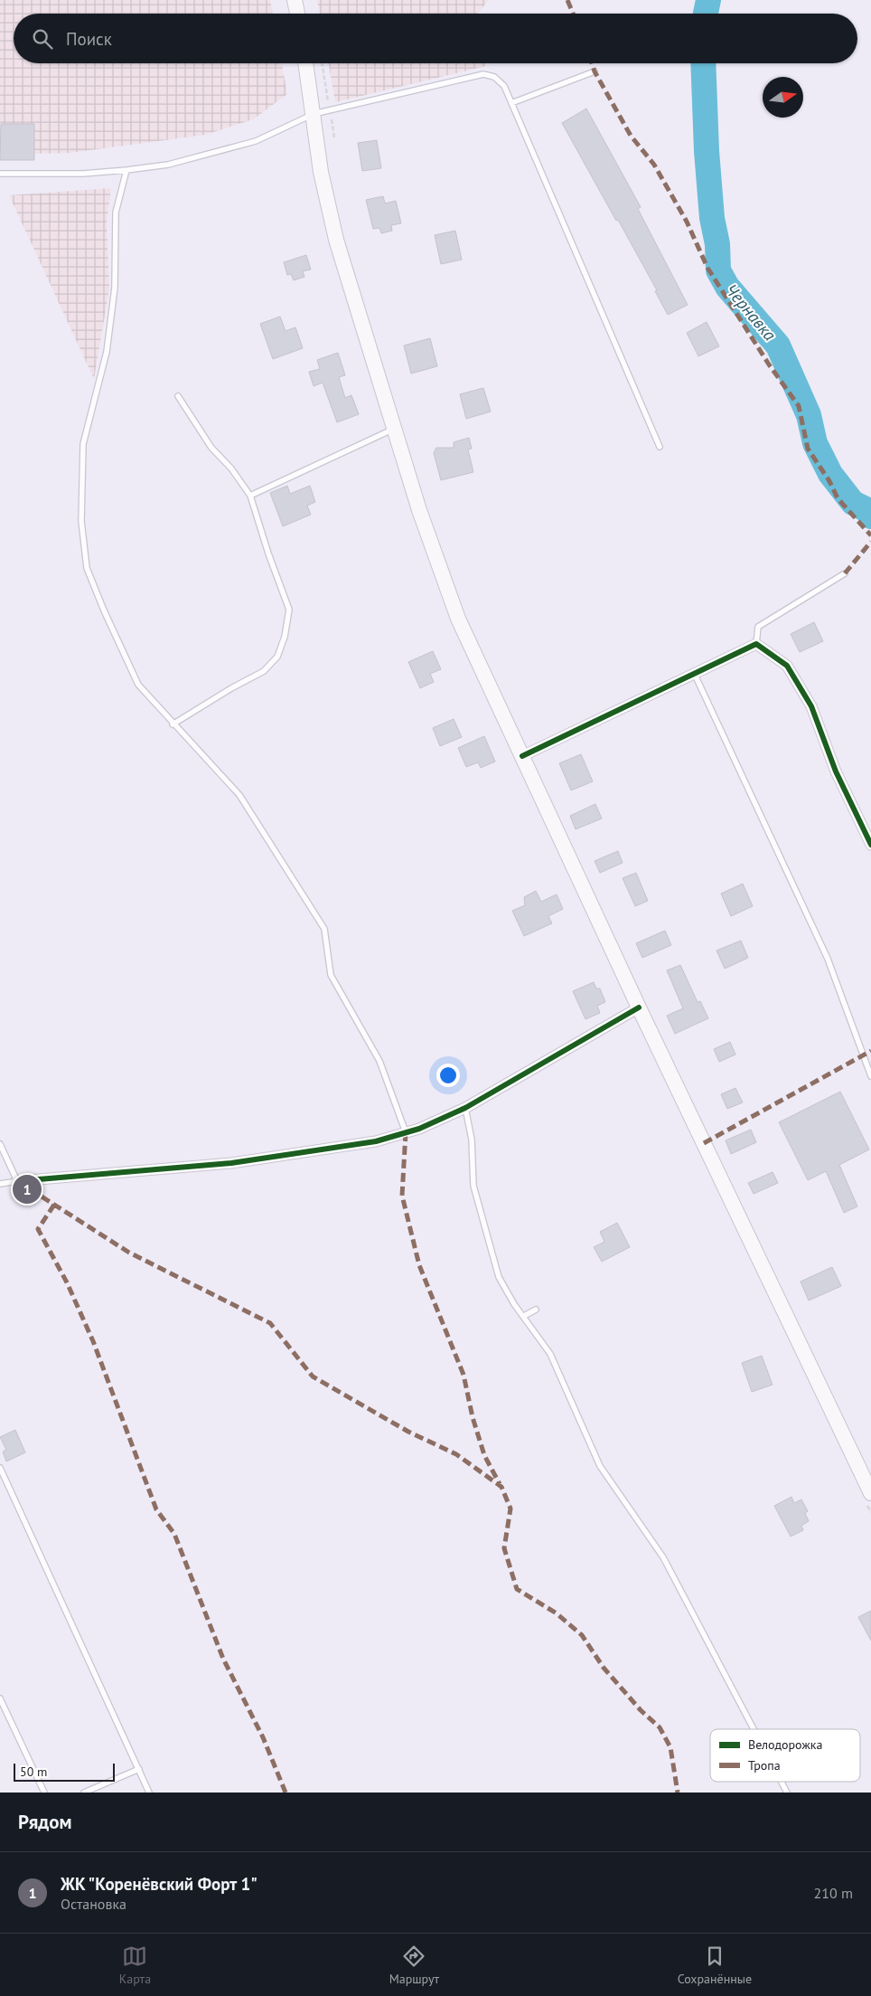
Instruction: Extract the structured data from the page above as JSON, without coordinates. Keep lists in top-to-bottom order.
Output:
{
  "water": ["Чернавка"],
  "legend": ["Велодорожка", "Тропа"],
  "scale_bar": "50 m",
  "north": "right",
  "page": {
    "search": "Поиск",
    "pins": "1",
    "scale": "50 m",
    "heading": "Рядом",
    "list": [
      {
        "mark": "1",
        "name": "ЖК \"Коренёвский Форт 1\"",
        "note": "Остановка",
        "value": "210 m"
      }
    ],
    "nav": ["Карта", "Маршрут", "Сохранённые"]
  }
}
